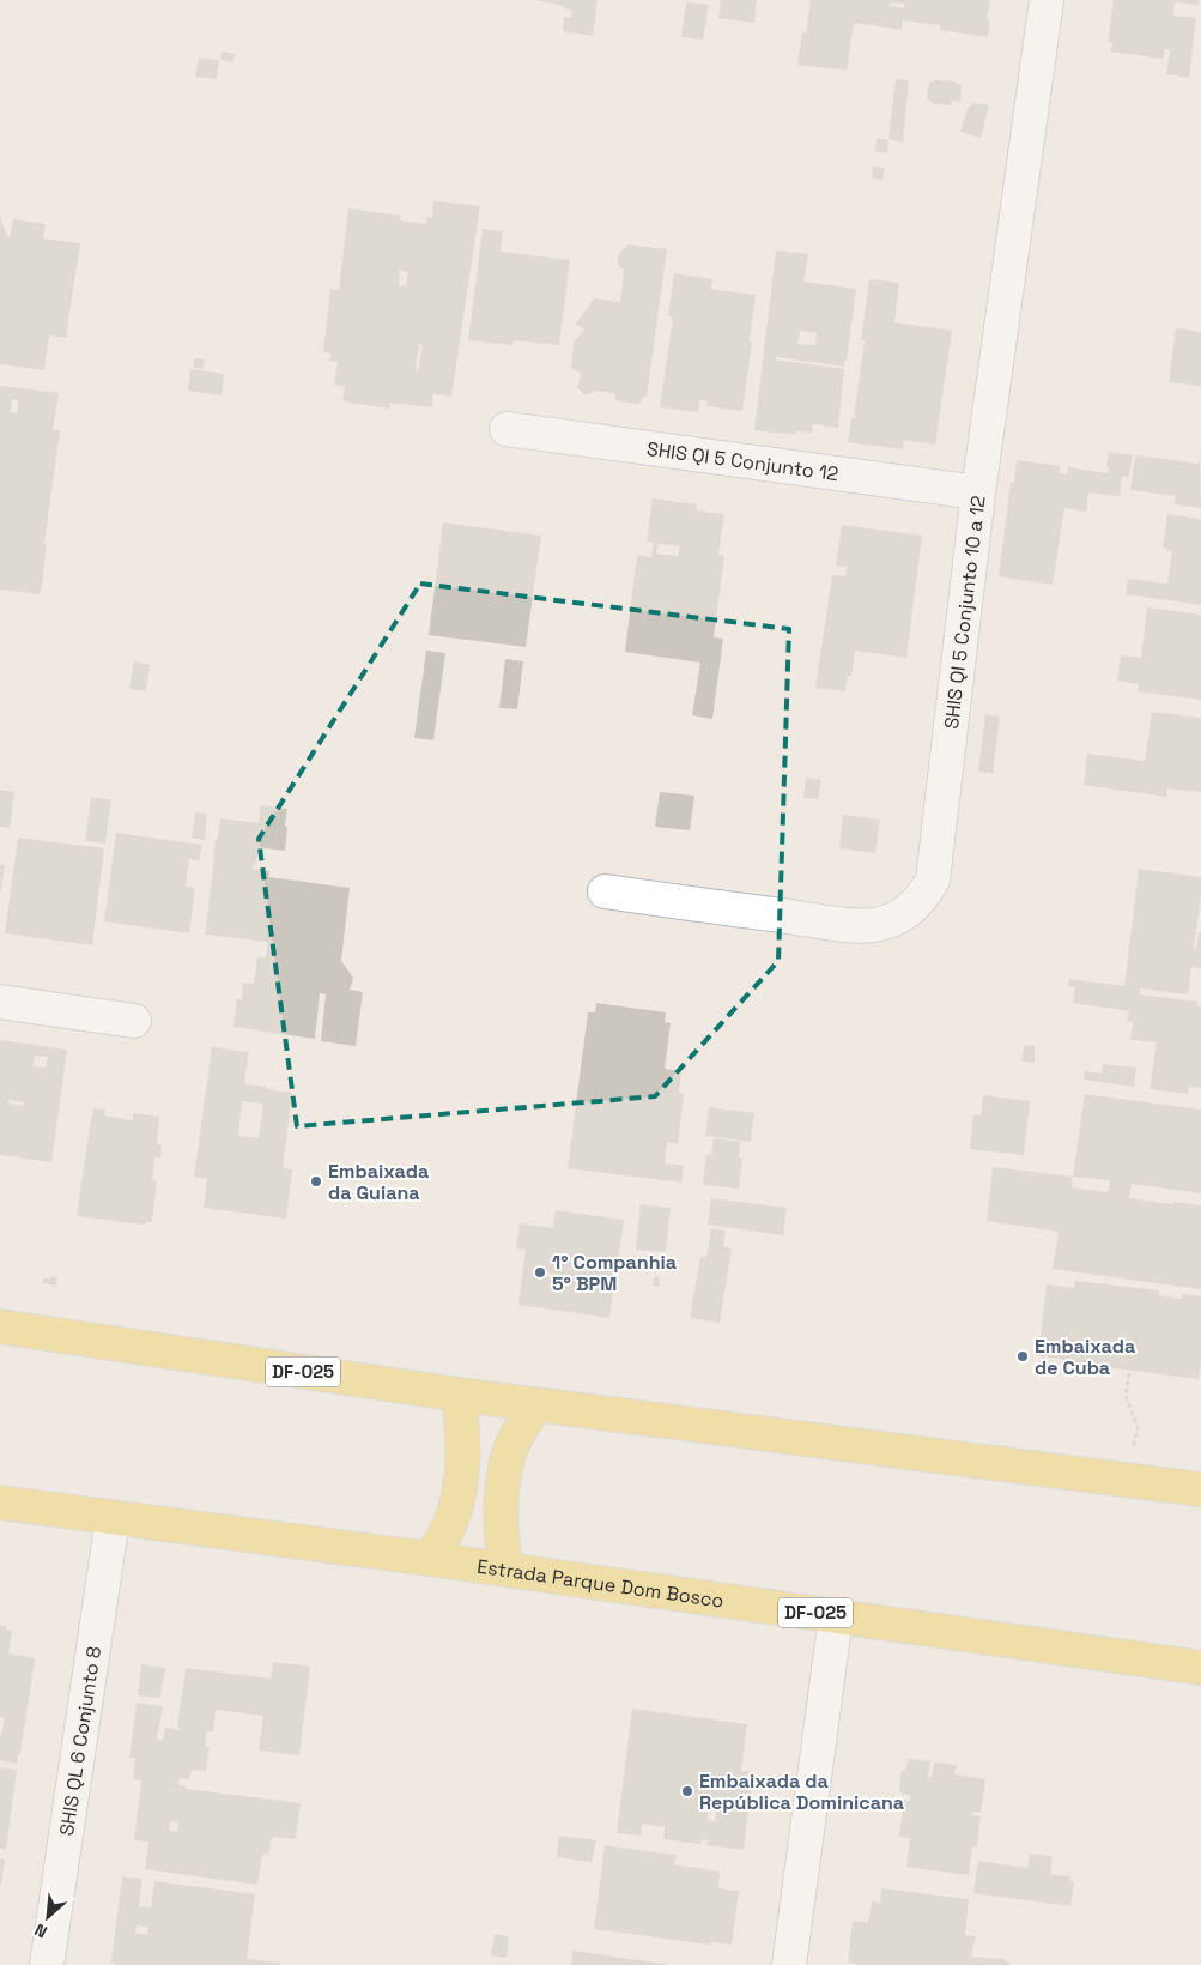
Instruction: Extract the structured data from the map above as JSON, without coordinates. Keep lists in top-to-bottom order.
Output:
{
  "streets": {
    "main road": ["DF-025", "Estrada Parque Dom Bosco"],
    "street": ["SHIS QI 5 Conjunto 12", "SHIS QI 5 Conjunto 10 a 12", "SHIS QL 6 Conjunto 8"]
  },
  "crossings": [
    ["SHIS QI 5 Conjunto 12", "SHIS QI 5 Conjunto 10 a 12"],
    ["Estrada Parque Dom Bosco", "SHIS QL 6 Conjunto 8"]
  ],
  "places": [
    "Embaixada da Guiana",
    "1° Companhia 5° BPM",
    "Embaixada de Cuba",
    "Embaixada da República Dominicana"
  ],
  "north": "bottom left"
}
